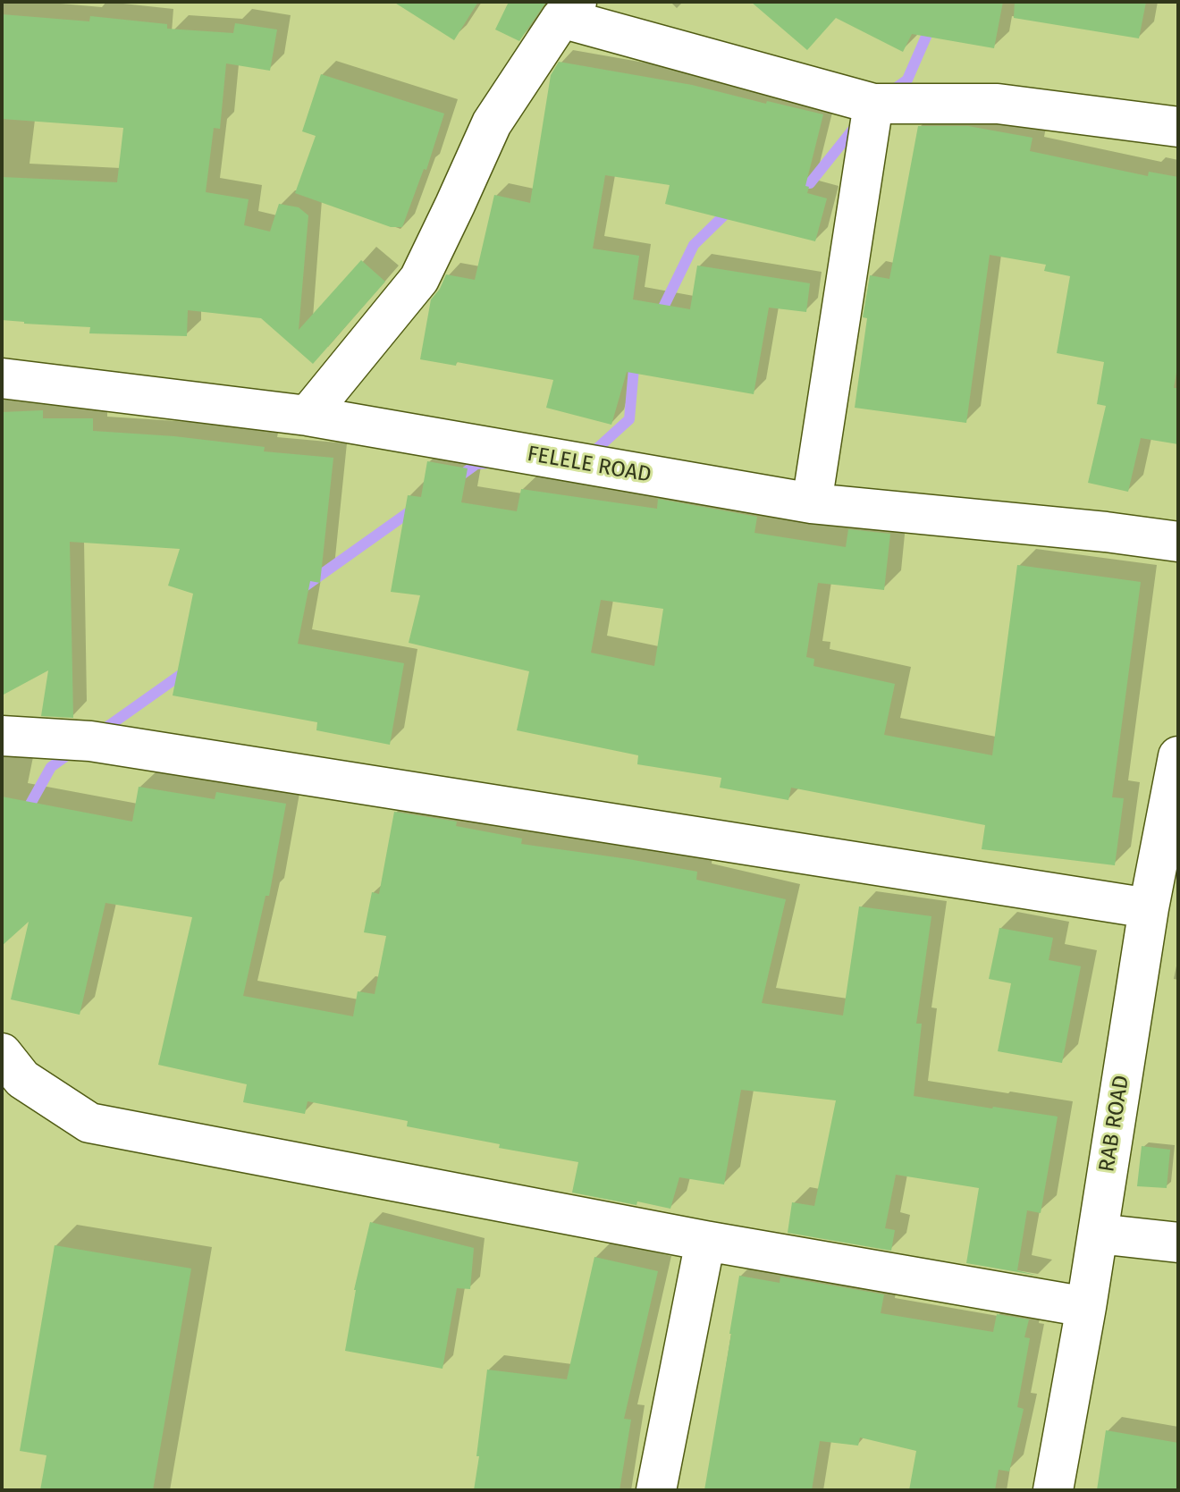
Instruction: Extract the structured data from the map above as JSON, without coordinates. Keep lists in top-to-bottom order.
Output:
{
  "streets": {
    "street": ["FELELE ROAD", "RAB ROAD"]
  }
}
